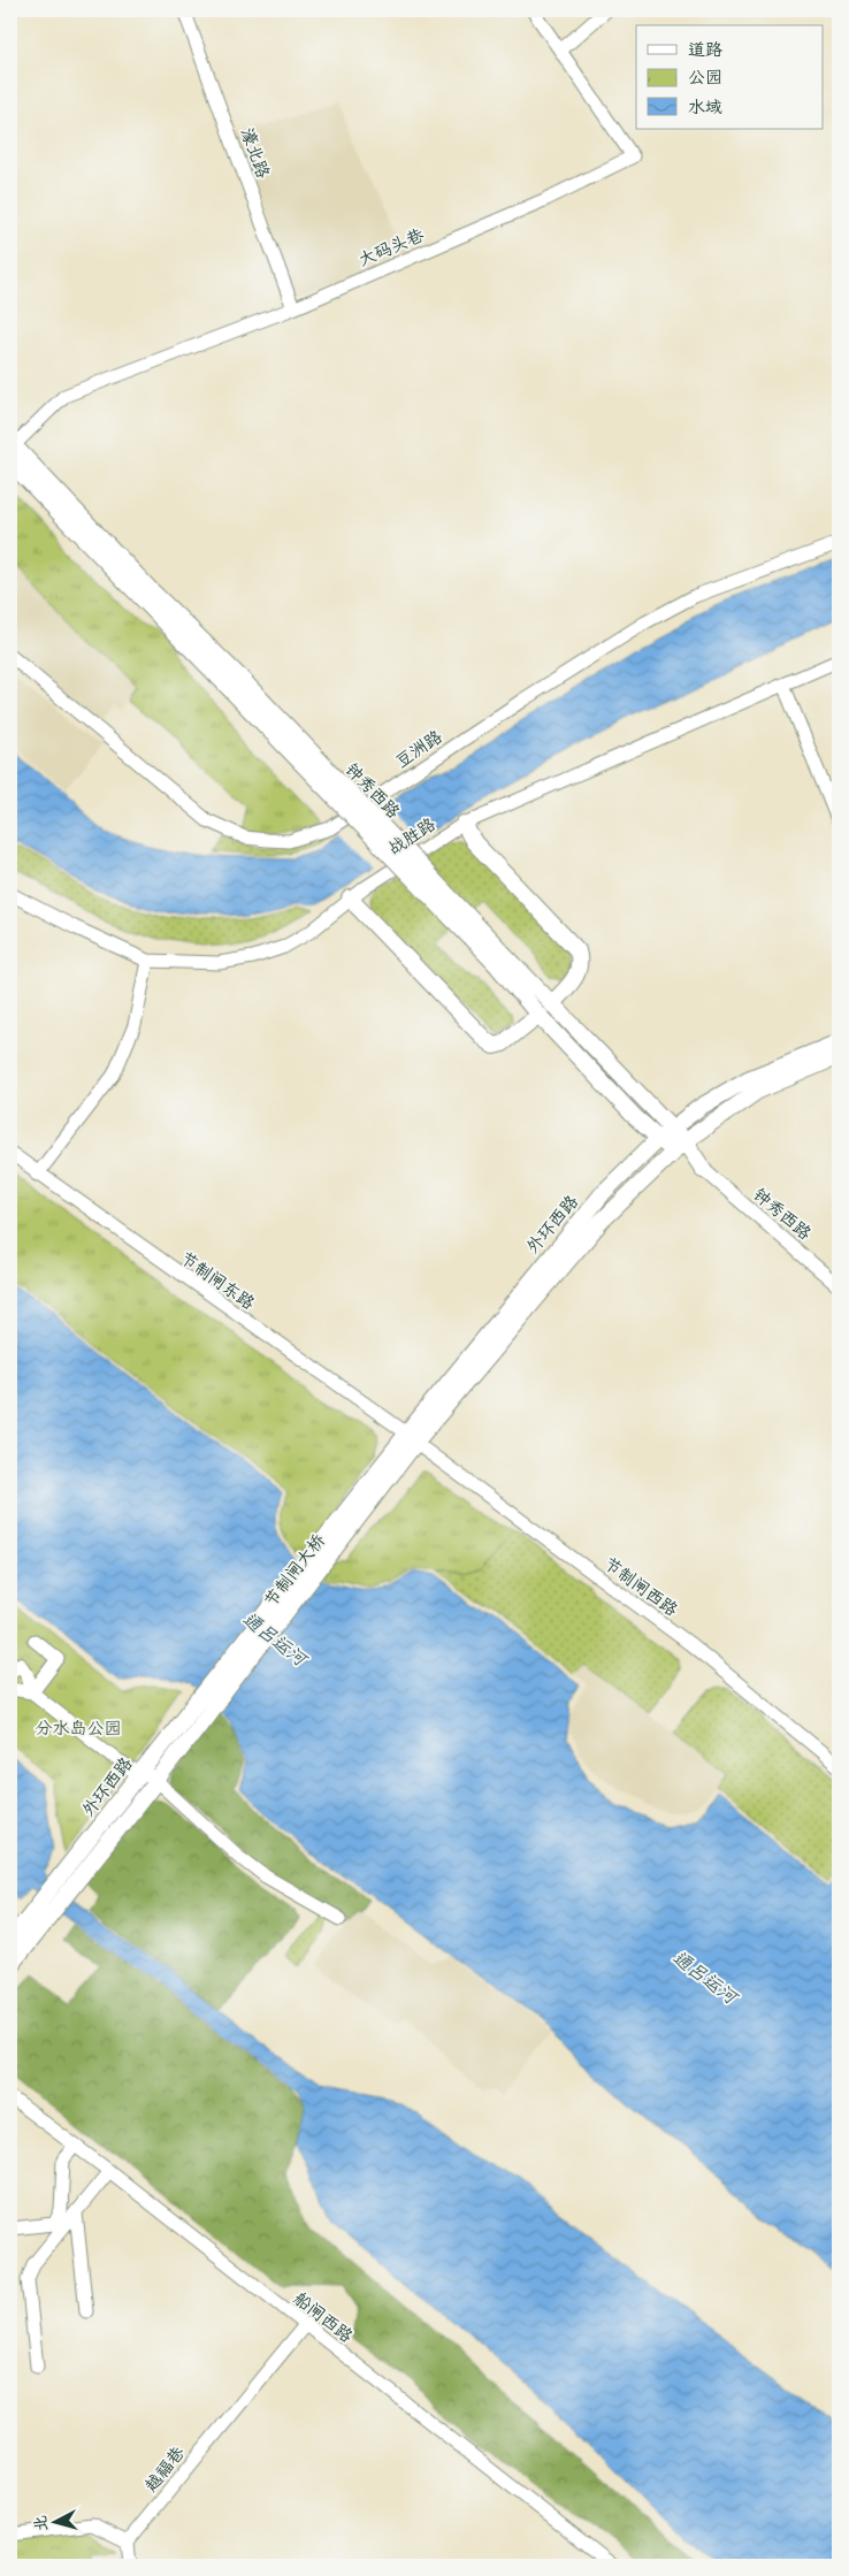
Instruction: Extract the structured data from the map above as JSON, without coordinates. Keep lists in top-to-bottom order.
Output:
{
  "streets": {
    "main road": ["钟秀西路", "外环西路", "节制闸大桥"],
    "street": [
      "濠北路",
      "大码头巷",
      "豆洲路",
      "战胜路",
      "节制闸东路",
      "节制闸西路",
      "船闸西路",
      "越福巷"
    ]
  },
  "crossings": [
    ["濠北路", "大码头巷"],
    ["大码头巷", "钟秀西路"],
    ["钟秀西路", "外环西路"],
    ["外环西路", "节制闸东路"],
    ["外环西路", "节制闸大桥"],
    ["外环西路", "节制闸西路"],
    ["节制闸东路", "节制闸西路"],
    ["船闸西路", "越福巷"]
  ],
  "water": ["通吕运河"],
  "parks": ["分水岛公园"],
  "legend": ["道路", "公园", "水域"],
  "north": "left"
}
